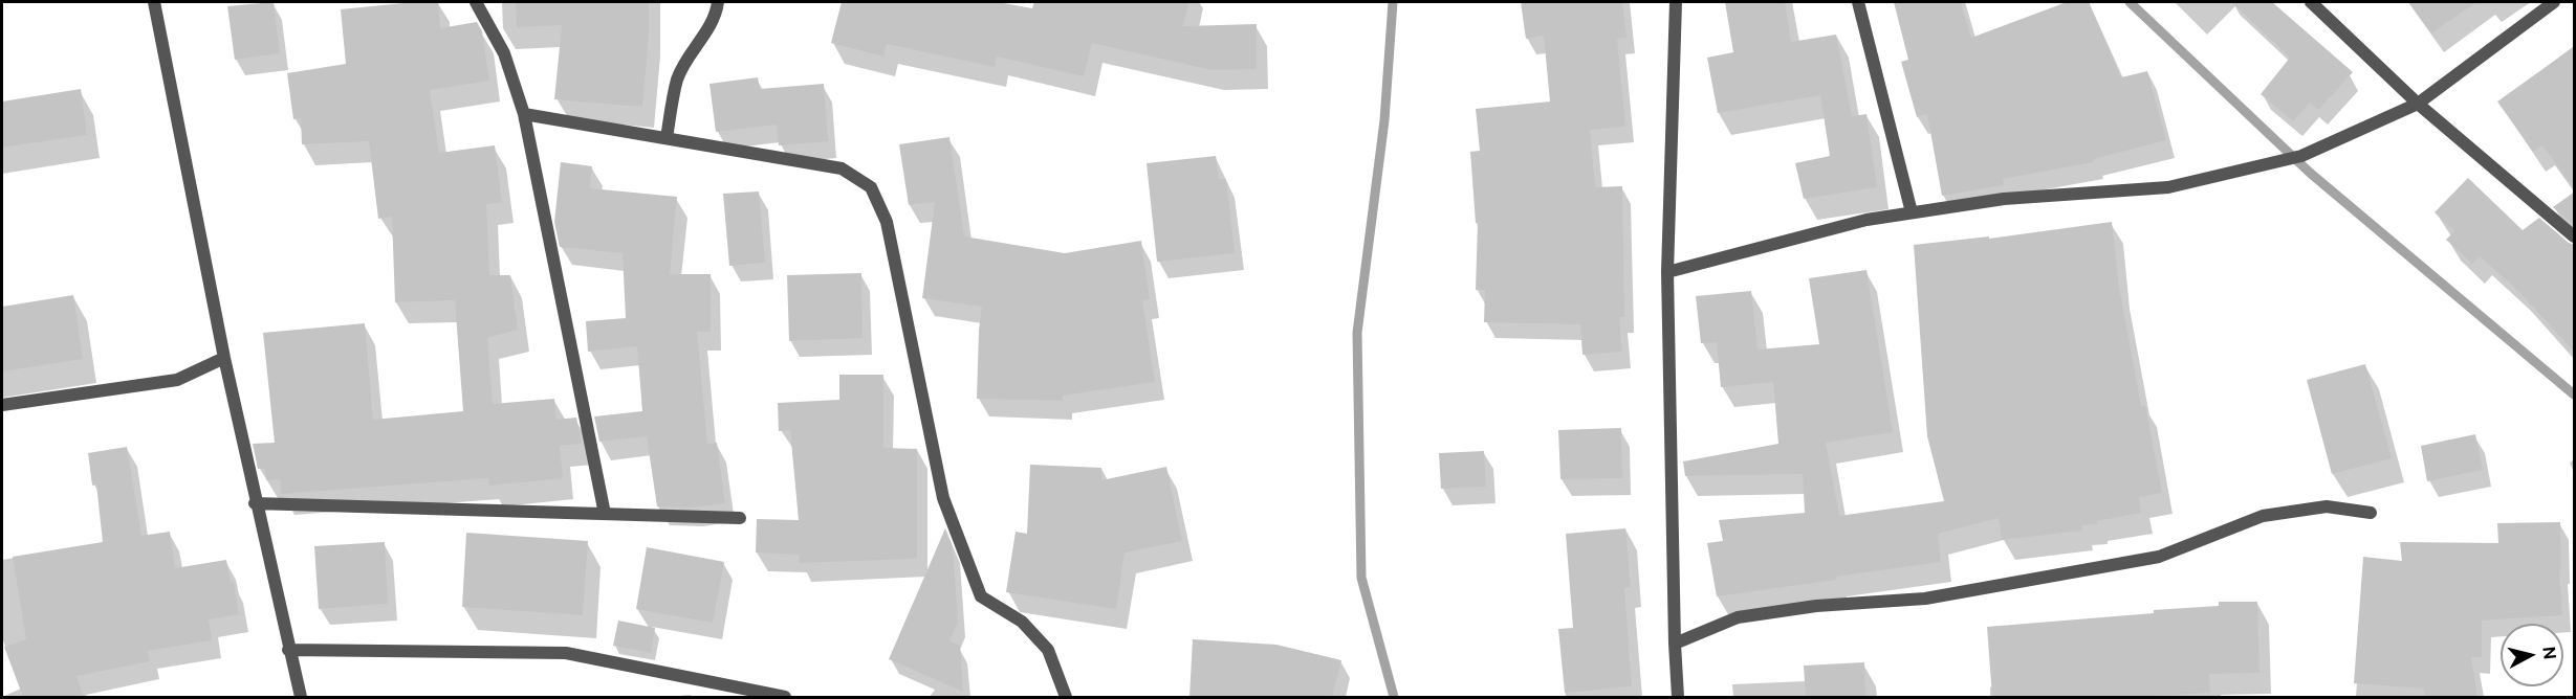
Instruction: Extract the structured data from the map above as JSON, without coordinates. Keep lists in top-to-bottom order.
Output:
{
  "north": "right"
}
